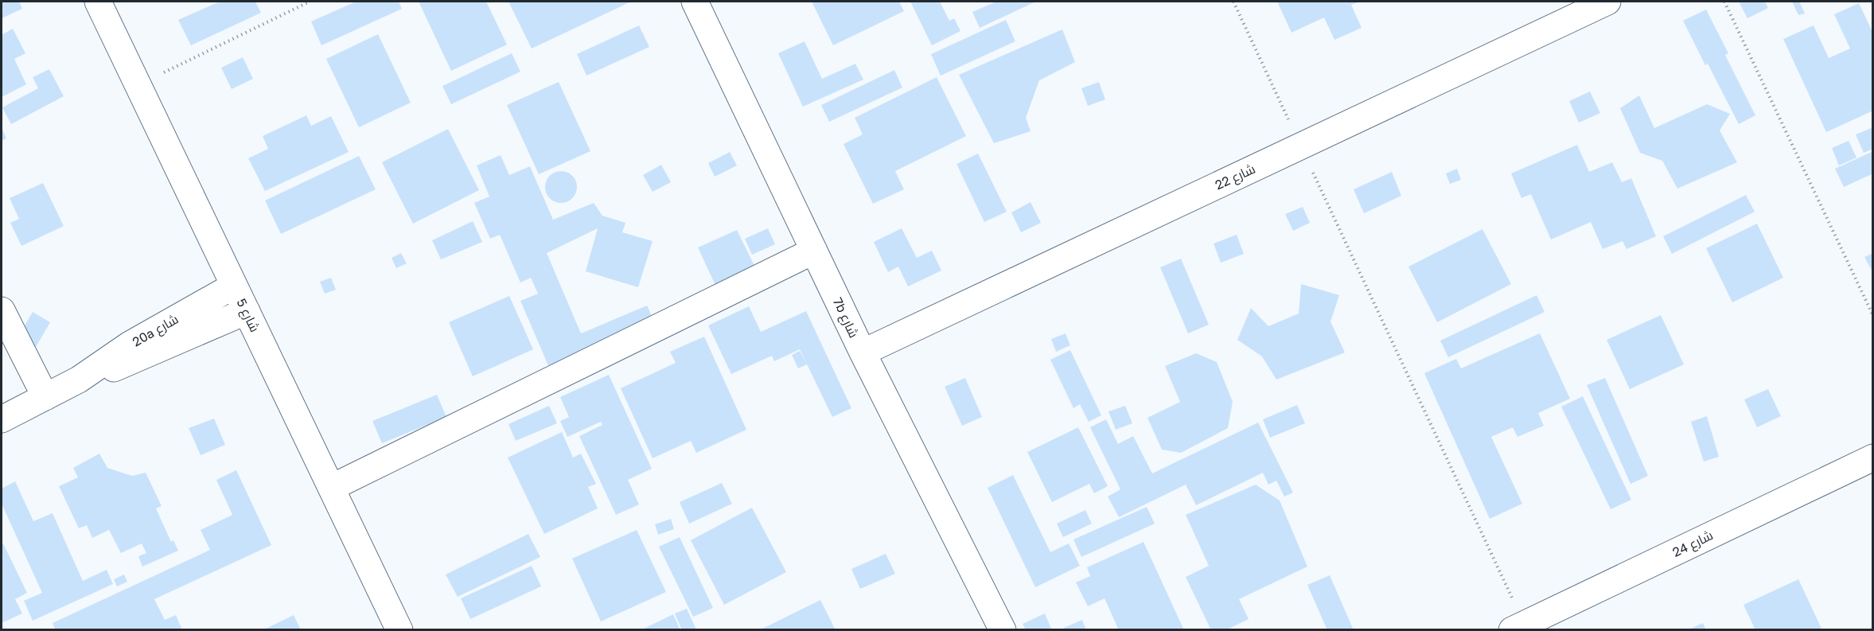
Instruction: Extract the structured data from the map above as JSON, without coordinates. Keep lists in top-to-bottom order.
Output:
{
  "streets": {
    "street": [
      "شارع 22",
      "شارع 5",
      "7b شارع",
      "20a شارع",
      "شارع 24"
    ]
  },
  "crossings": [
    ["شارع 22", "7b شارع"],
    ["شارع 5", "20a شارع"]
  ]
}
